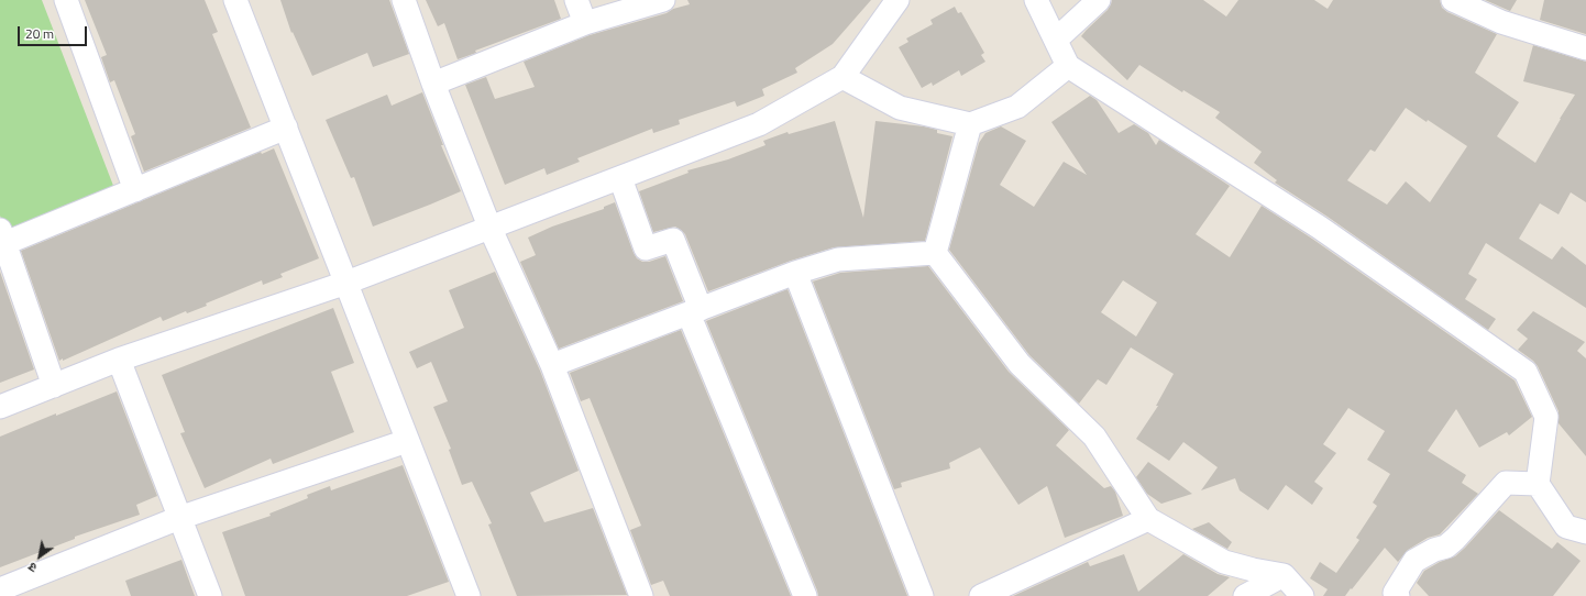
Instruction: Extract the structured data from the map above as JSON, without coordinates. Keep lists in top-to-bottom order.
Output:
{
  "scale_bar": "20 m",
  "north": "bottom left"
}
